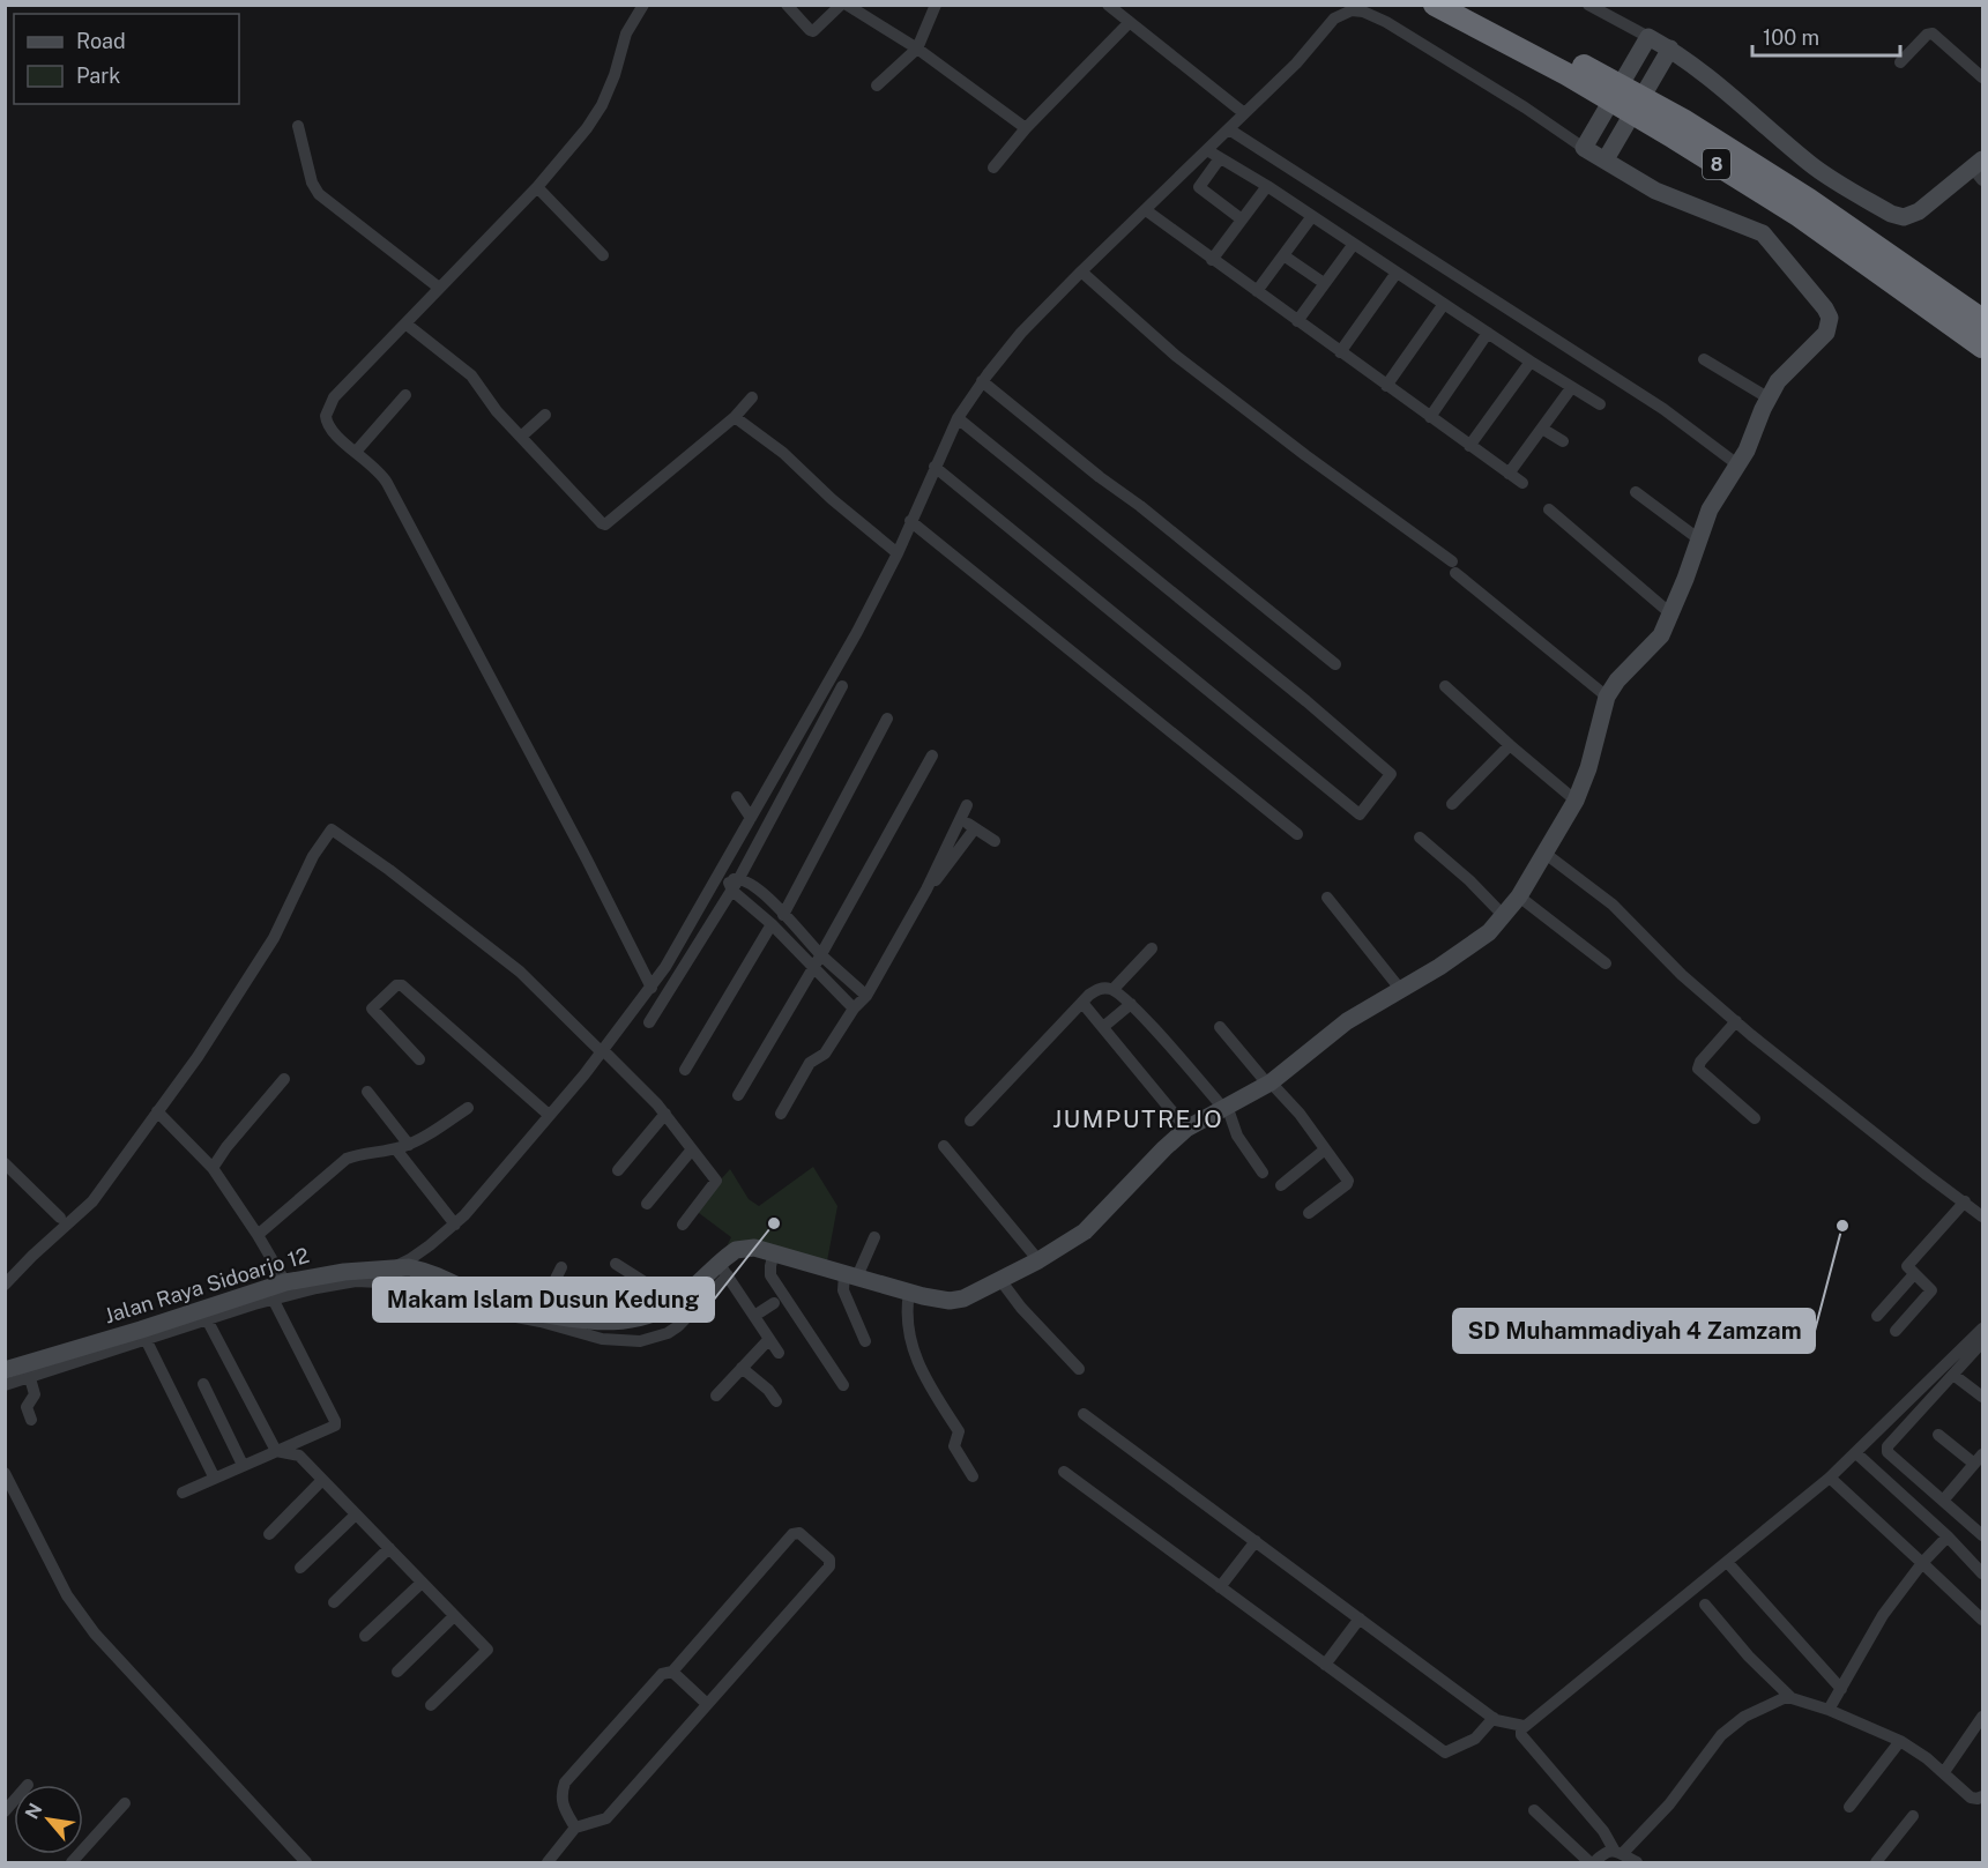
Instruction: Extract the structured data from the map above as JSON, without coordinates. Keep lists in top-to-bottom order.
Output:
{
  "streets": {
    "highway": ["8"],
    "main road": ["Jalan Raya Sidoarjo 12"]
  },
  "districts": ["JUMPUTREJO"],
  "places": ["Makam Islam Dusun Kedung", "SD Muhammadiyah 4 Zamzam"],
  "legend": ["Road", "Park"],
  "scale_bar": "100 m",
  "north": "top left"
}
